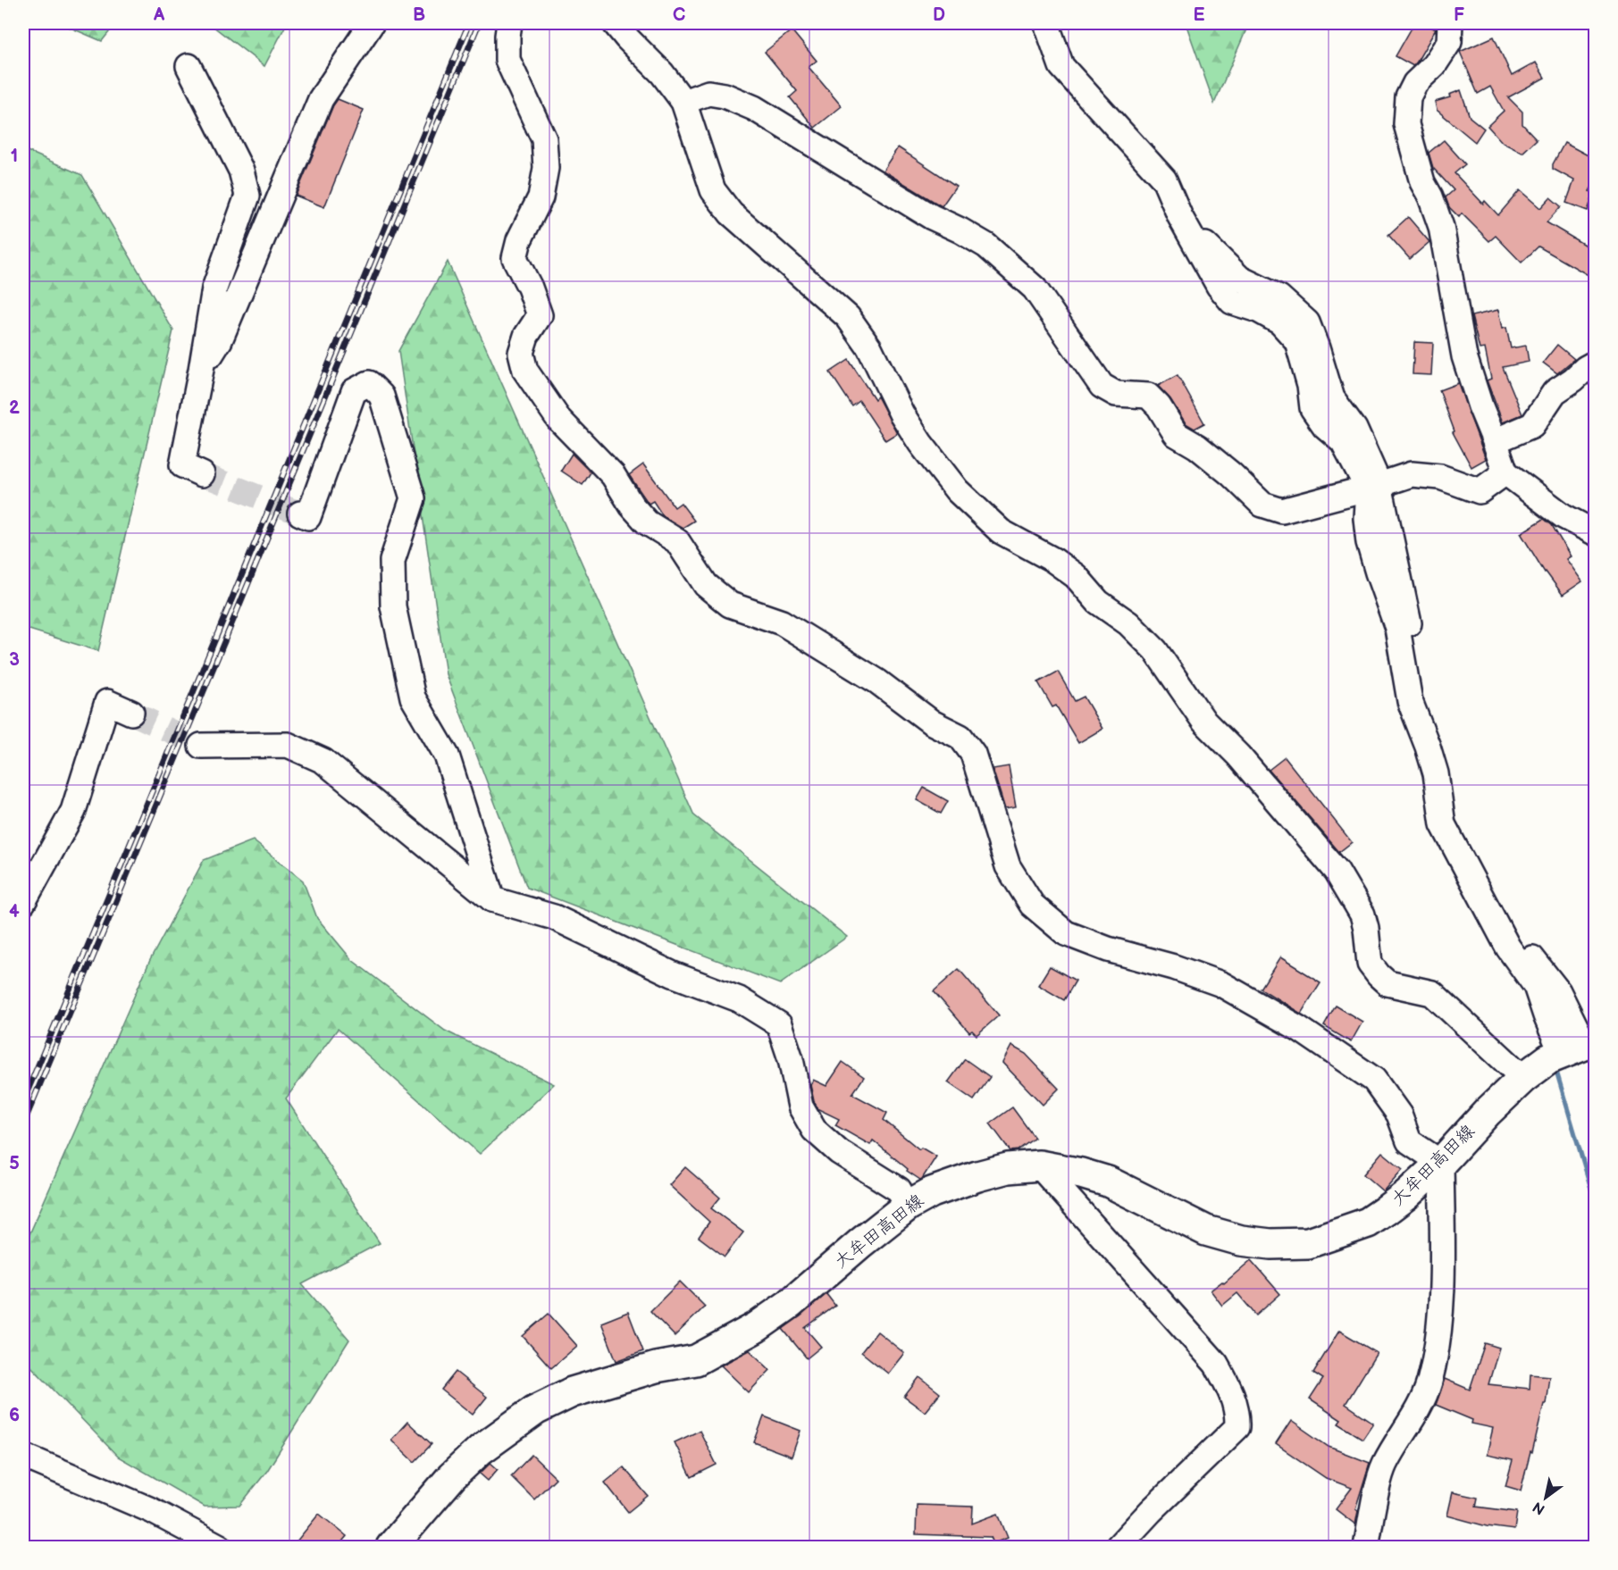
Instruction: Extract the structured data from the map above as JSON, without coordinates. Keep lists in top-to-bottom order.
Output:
{
  "streets": {
    "main road": ["大牟田高田線"]
  },
  "north": "bottom left",
  "grid": {
    "columns": [
      "A",
      "B",
      "C",
      "D",
      "E",
      "F"
    ],
    "rows": [
      "1",
      "2",
      "3",
      "4",
      "5",
      "6"
    ]
  }
}
